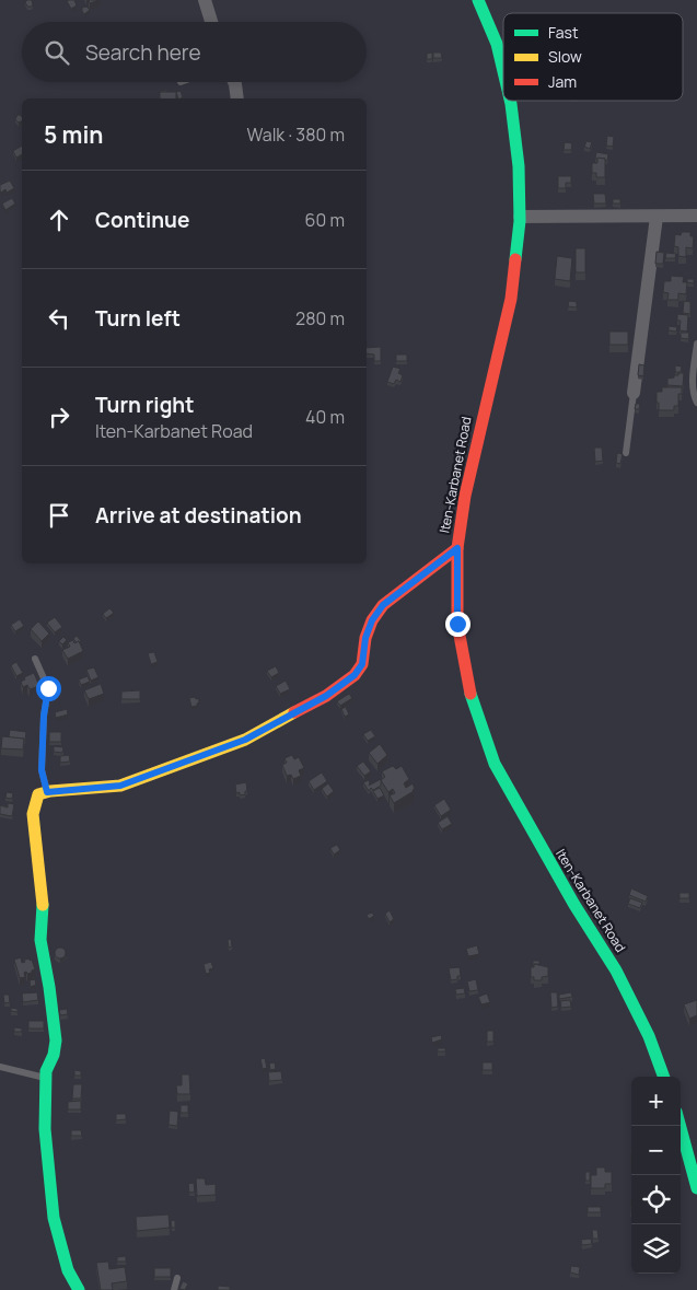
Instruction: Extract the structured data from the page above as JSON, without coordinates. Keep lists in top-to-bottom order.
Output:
{
  "streets": {
    "main road": ["Iten-Karbanet Road"]
  },
  "legend": ["Fast", "Slow", "Jam"],
  "page": {
    "search": "Search here",
    "heading": ["5 min", "Walk · 380 m"],
    "list": [
      ["Continue", "60 m"],
      ["Turn left", "280 m"],
      ["Turn right", "Iten-Karbanet Road", "40 m"],
      "Arrive at destination"
    ],
    "map_buttons": ["+", "−"]
  }
}
